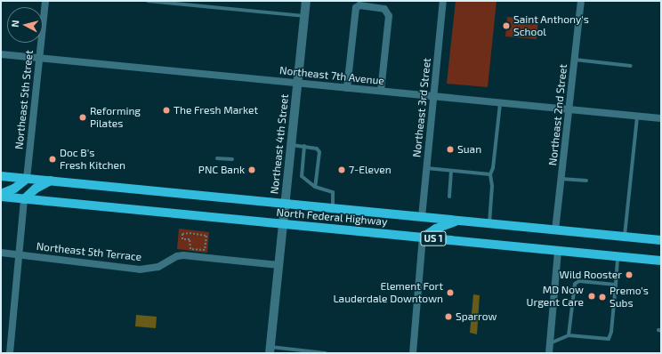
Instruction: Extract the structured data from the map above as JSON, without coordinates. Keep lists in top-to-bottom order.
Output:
{
  "streets": {
    "main road": ["North Federal Highway", "US 1"],
    "street": [
      "Northeast 7th Avenue",
      "Northeast 5th Street",
      "Northeast 3rd Street",
      "Northeast 2nd Street",
      "Northeast 4th Street",
      "Northeast 5th Terrace"
    ]
  },
  "crossings": [
    ["Northeast 7th Avenue", "Northeast 5th Street"],
    ["Northeast 7th Avenue", "Northeast 3rd Street"],
    ["Northeast 7th Avenue", "Northeast 2nd Street"],
    ["Northeast 7th Avenue", "Northeast 4th Street"],
    ["Northeast 5th Street", "North Federal Highway"],
    ["Northeast 3rd Street", "North Federal Highway"],
    ["Northeast 2nd Street", "North Federal Highway"],
    ["Northeast 4th Street", "North Federal Highway"],
    ["Northeast 4th Street", "Northeast 5th Terrace"]
  ],
  "places": [
    "Saint Anthony's School",
    "The Fresh Market",
    "Reforming Pilates",
    "Suan",
    "Doc B's Fresh Kitchen",
    "PNC Bank",
    "7-Eleven",
    "Wild Rooster",
    "Element Fort Lauderdale Downtown",
    "MD Now Urgent Care",
    "Premo's Subs",
    "Sparrow"
  ],
  "north": "left"
}
